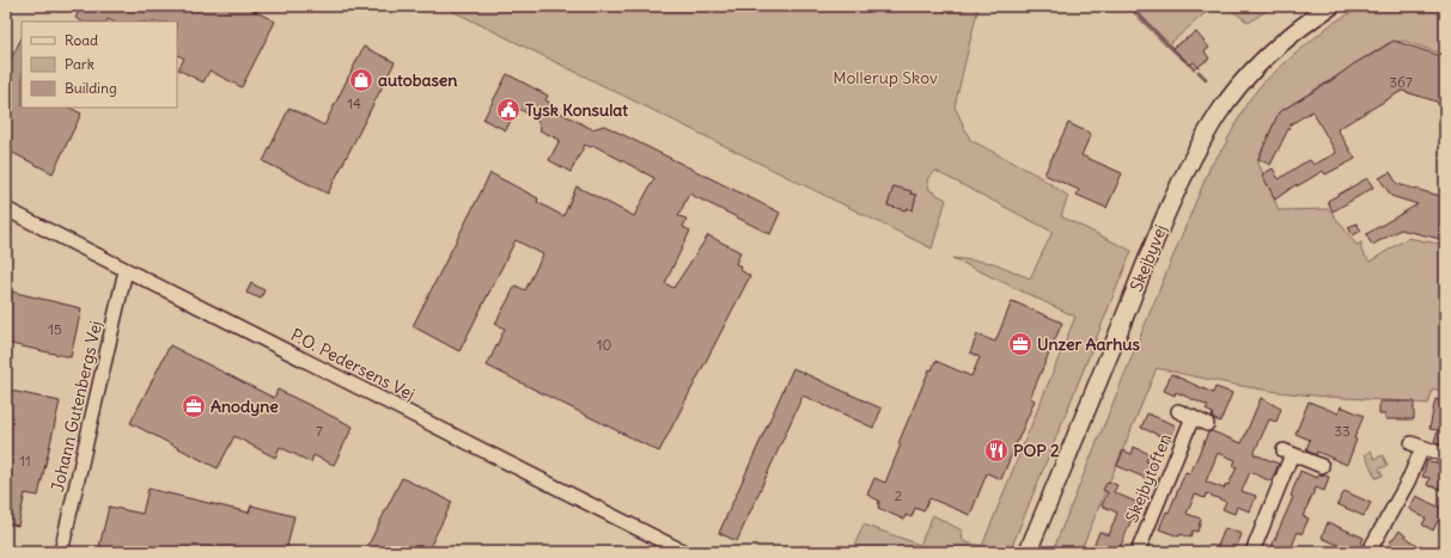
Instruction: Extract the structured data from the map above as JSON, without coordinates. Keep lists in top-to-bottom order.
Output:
{
  "streets": {
    "street": [
      "Skejbyvej",
      "P.O. Pedersens Vej",
      "Johann Gutenbergs Vej",
      "Skejbytoften"
    ]
  },
  "crossings": [
    ["P.O. Pedersens Vej", "Johann Gutenbergs Vej"]
  ],
  "parks": ["Mollerup Skov"],
  "places": {
    "shop": ["autobasen"],
    "public building": ["Tysk Konsulat"],
    "office": ["Unzer Aarhus", "Anodyne"],
    "restaurant": ["POP 2"]
  },
  "house_numbers": [
    "367",
    "14",
    "15",
    "10",
    "7",
    "33",
    "11",
    "2"
  ],
  "legend": ["Road", "Park", "Building"]
}
